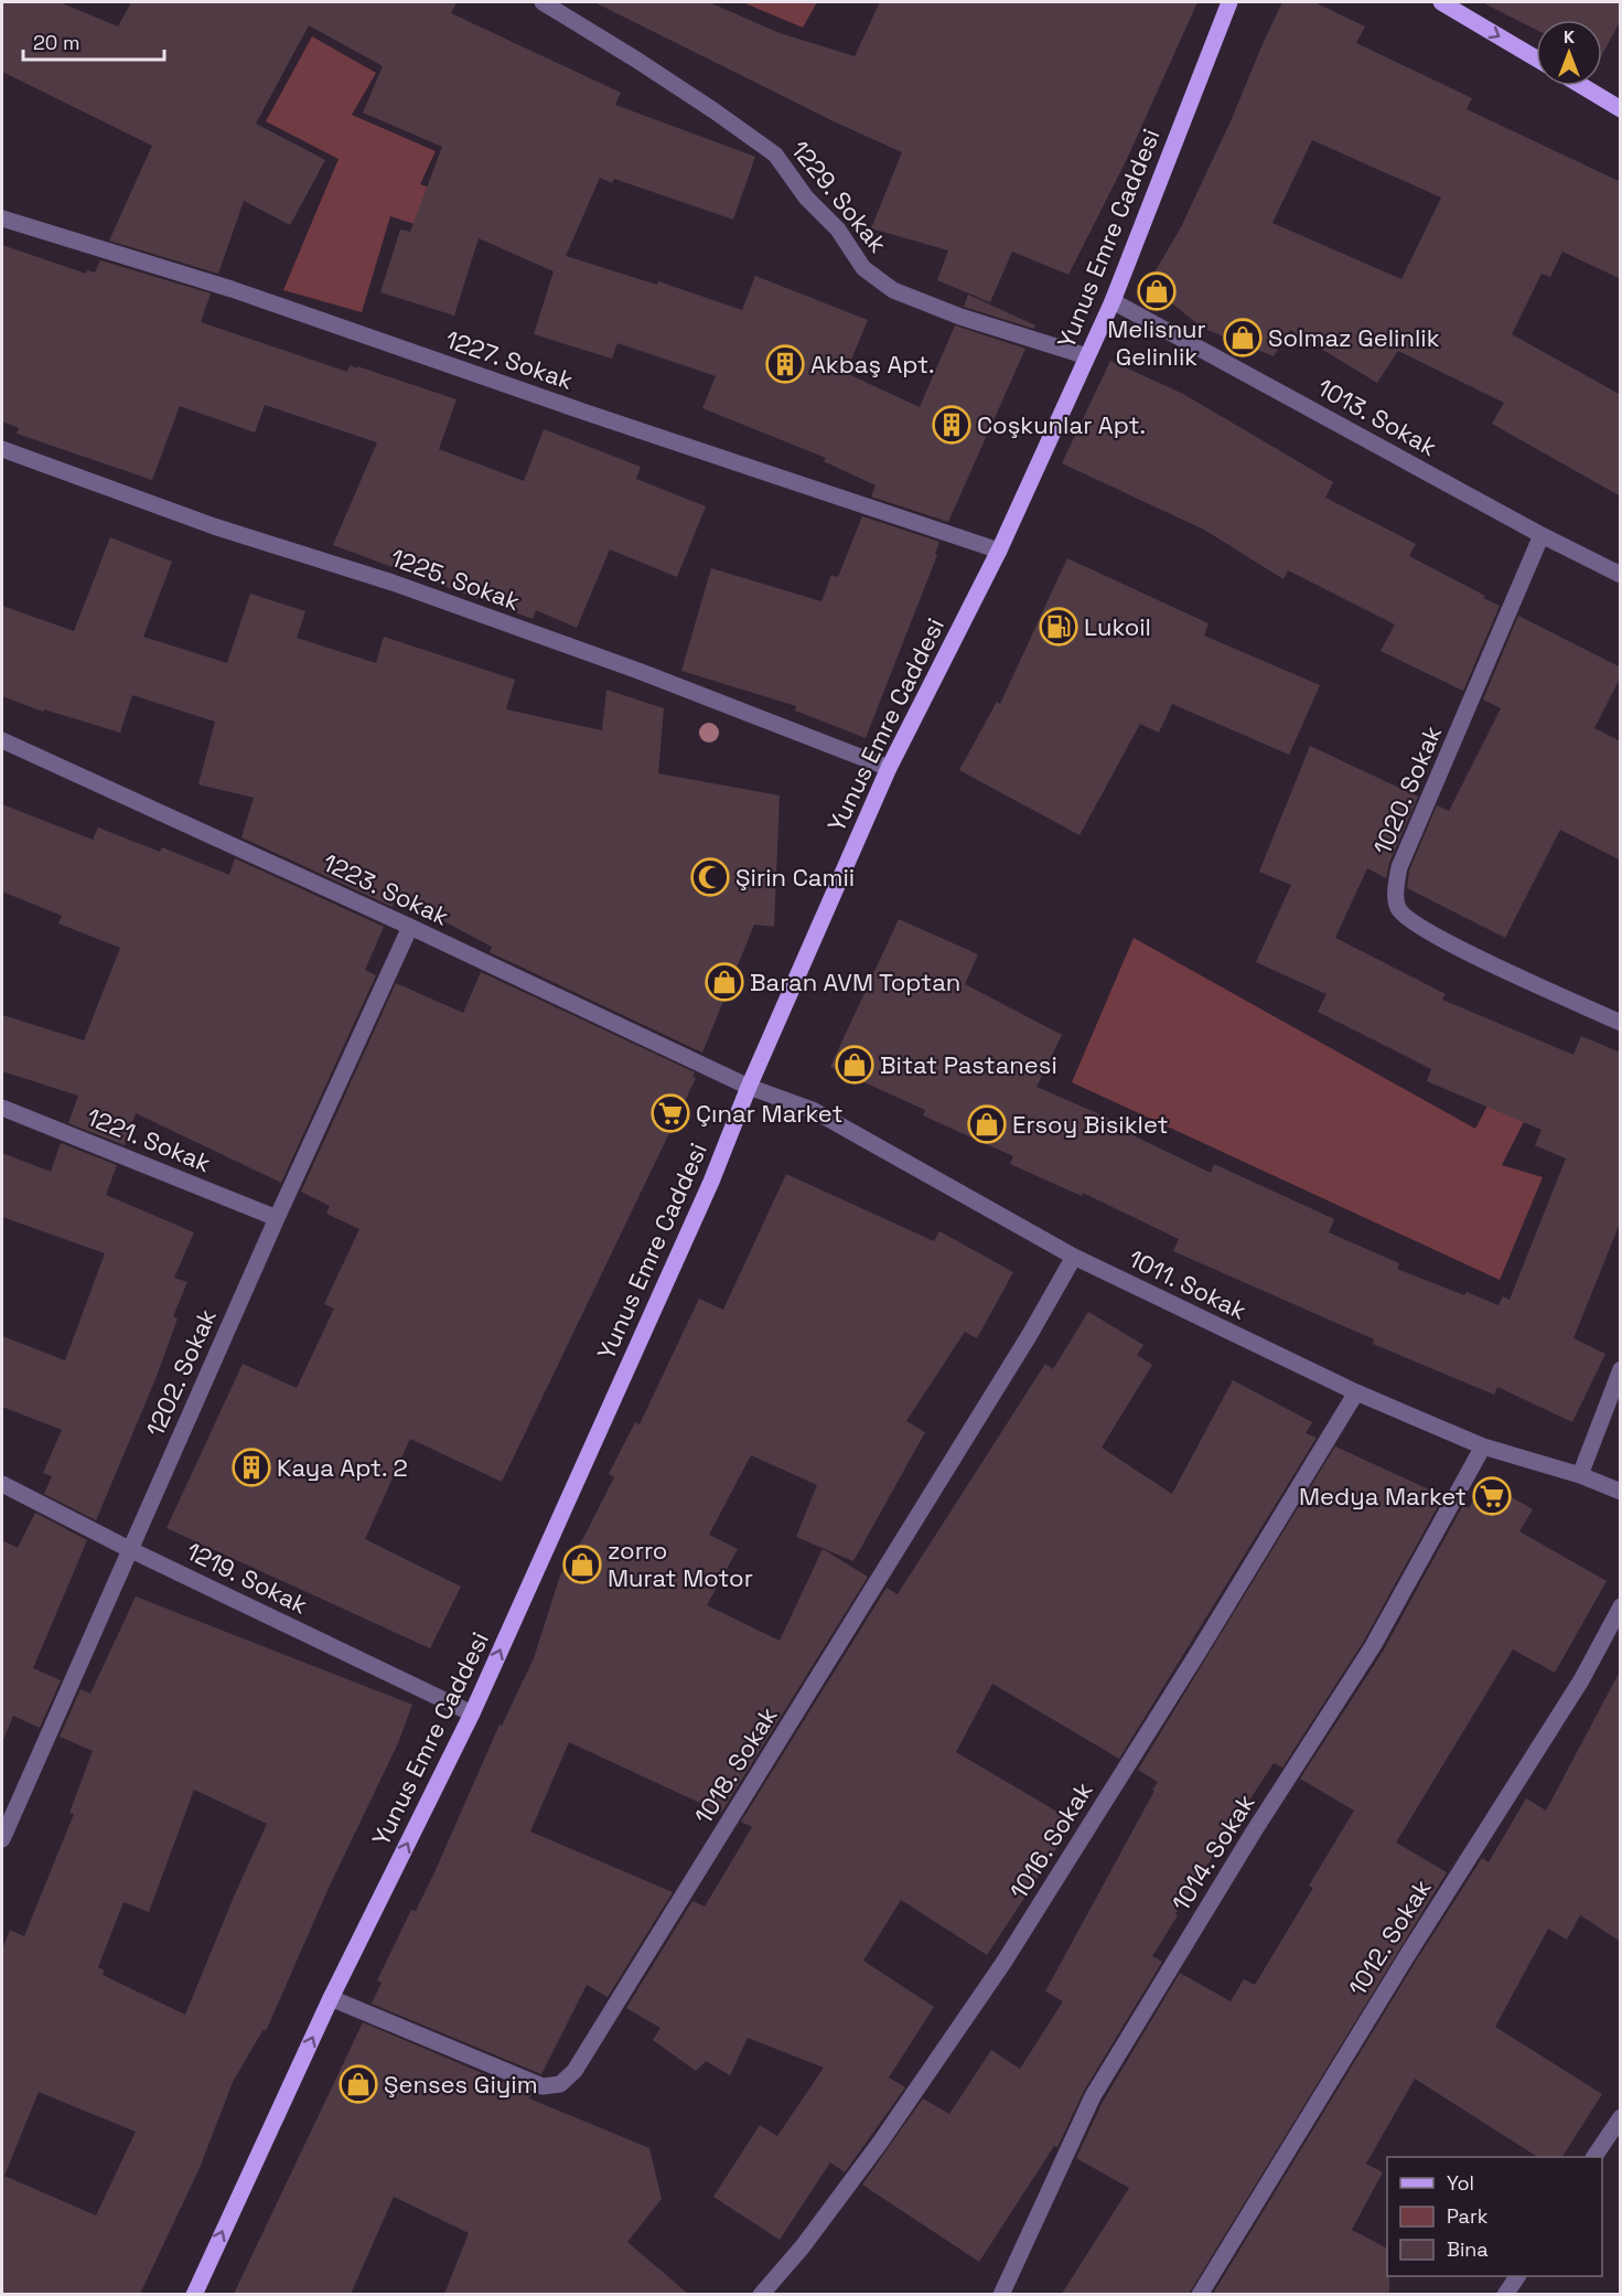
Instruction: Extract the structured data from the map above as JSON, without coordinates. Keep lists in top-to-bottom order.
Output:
{
  "streets": {
    "main road": ["Yunus Emre Caddesi"],
    "street": [
      "1229. Sokak",
      "1227. Sokak",
      "1013. Sokak",
      "1225. Sokak",
      "1020. Sokak",
      "1223. Sokak",
      "1221. Sokak",
      "1011. Sokak",
      "1202. Sokak",
      "1219. Sokak",
      "1018. Sokak",
      "1016. Sokak",
      "1014. Sokak",
      "1012. Sokak"
    ]
  },
  "crossings": [
    ["1229. Sokak", "Yunus Emre Caddesi"],
    ["Yunus Emre Caddesi", "1227. Sokak"],
    ["Yunus Emre Caddesi", "1013. Sokak"],
    ["Yunus Emre Caddesi", "1225. Sokak"],
    ["Yunus Emre Caddesi", "1223. Sokak"],
    ["Yunus Emre Caddesi", "1011. Sokak"],
    ["Yunus Emre Caddesi", "1219. Sokak"],
    ["Yunus Emre Caddesi", "1018. Sokak"],
    ["1013. Sokak", "1020. Sokak"],
    ["1223. Sokak", "1011. Sokak"],
    ["1223. Sokak", "1202. Sokak"],
    ["1221. Sokak", "1202. Sokak"],
    ["1011. Sokak", "1018. Sokak"],
    ["1011. Sokak", "1016. Sokak"],
    ["1011. Sokak", "1014. Sokak"],
    ["1202. Sokak", "1219. Sokak"]
  ],
  "one_way": ["Yunus Emre Caddesi"],
  "places": {
    "shop": [
      "Melisnur Gelinlik",
      "Solmaz Gelinlik",
      "Baran AVM Toptan",
      "Bitat Pastanesi",
      "Ersoy Bisiklet",
      "zorro Murat Motor",
      "Şenses Giyim"
    ],
    "building": ["Akbaş Apt.", "Coşkunlar Apt.", "Kaya Apt. 2"],
    "fuel station": ["Lukoil"],
    "mosque": ["Şirin Camii"],
    "supermarket": ["Çınar Market", "Medya Market"]
  },
  "legend": ["Yol", "Park", "Bina"],
  "scale_bar": "20 m",
  "north": "top"
}
